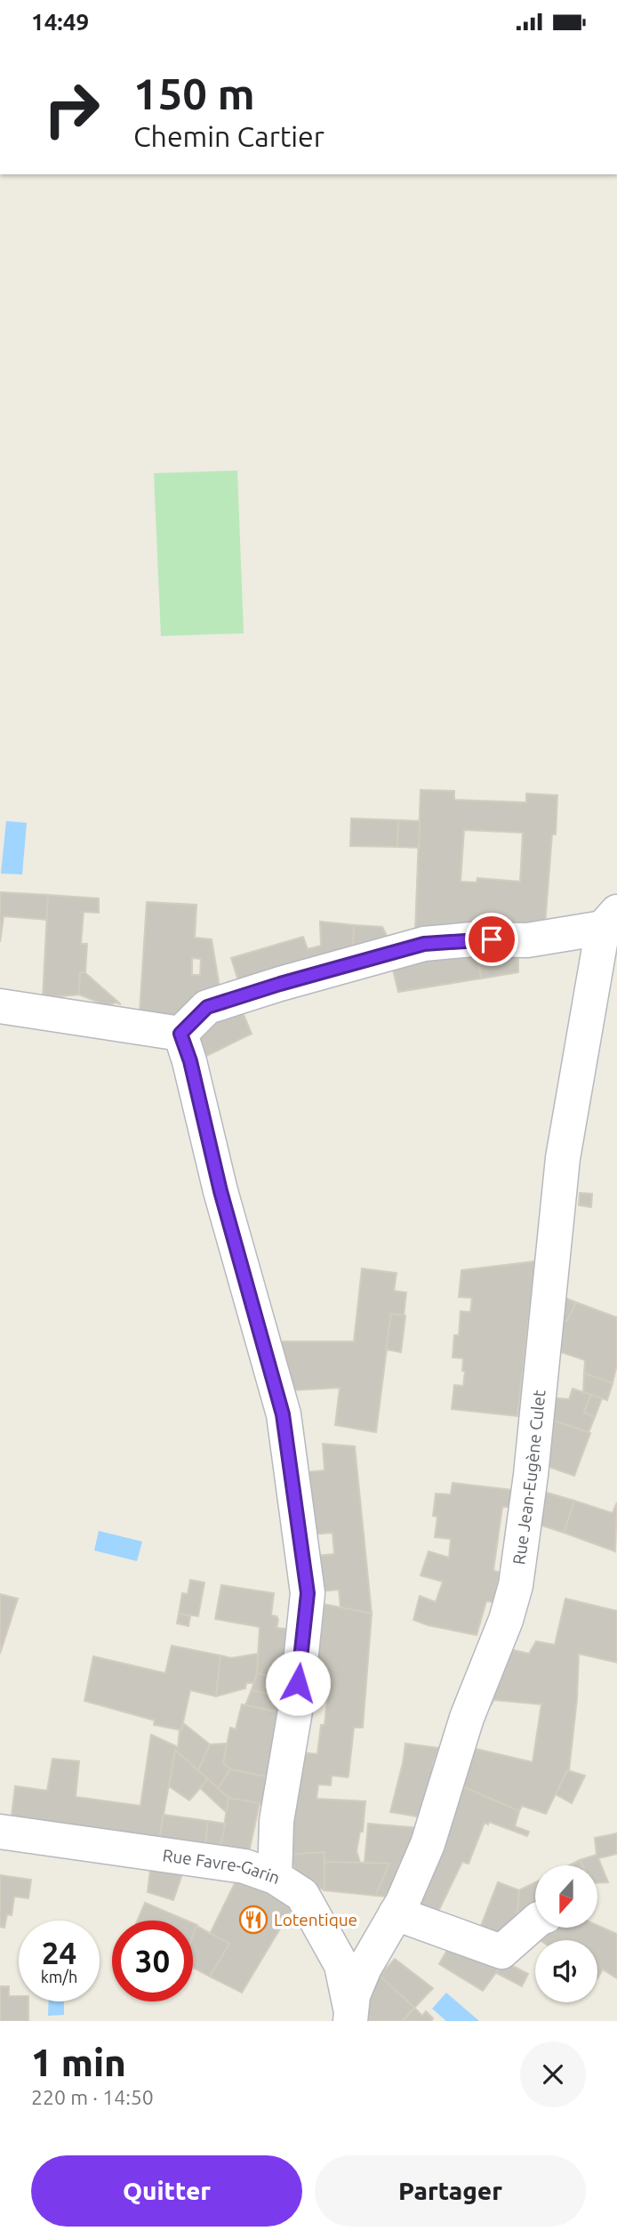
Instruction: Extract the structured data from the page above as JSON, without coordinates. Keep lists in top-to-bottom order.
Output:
{
  "streets": {
    "street": ["Rue Jean-Eugène Culet", "Rue Favre-Garin"]
  },
  "crossings": [
    ["Rue Jean-Eugène Culet", "Rue Favre-Garin"]
  ],
  "places": {
    "restaurant": ["Lotentique"]
  },
  "north": "bottom",
  "page": {
    "status": "14:49",
    "turn": ["150 m", "Chemin Cartier"],
    "speed": "24 km/h",
    "limit": "30",
    "heading": ["1 min", "220 m · 14:50"],
    "buttons": ["Quitter", "Partager"]
  }
}
